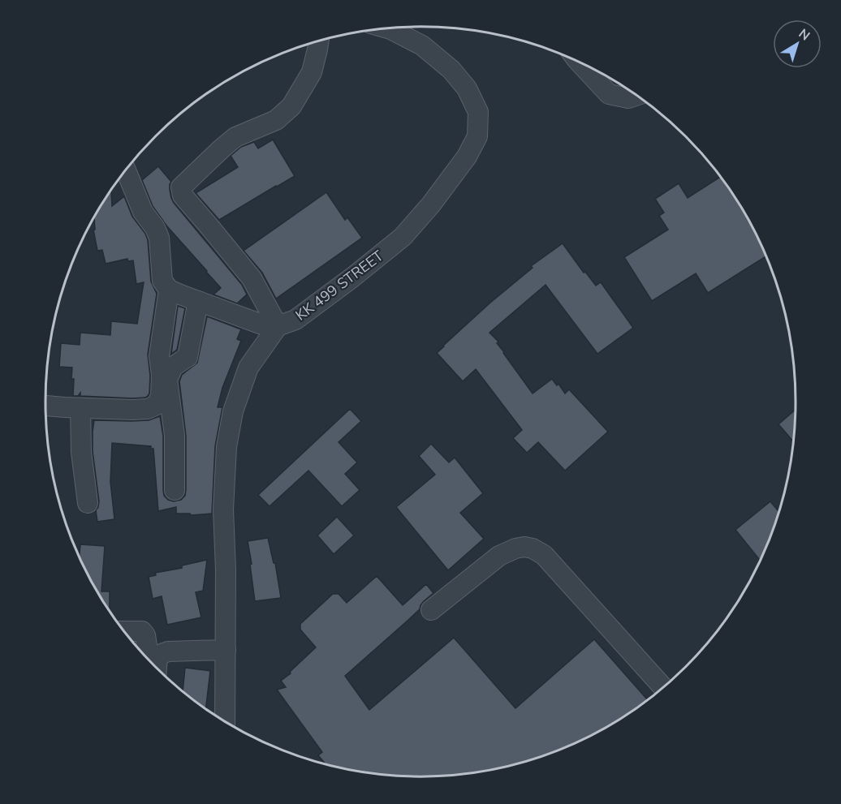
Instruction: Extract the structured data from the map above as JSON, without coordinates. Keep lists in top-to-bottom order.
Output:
{
  "streets": {
    "street": ["KK 499 STREET"]
  },
  "north": "top right"
}
